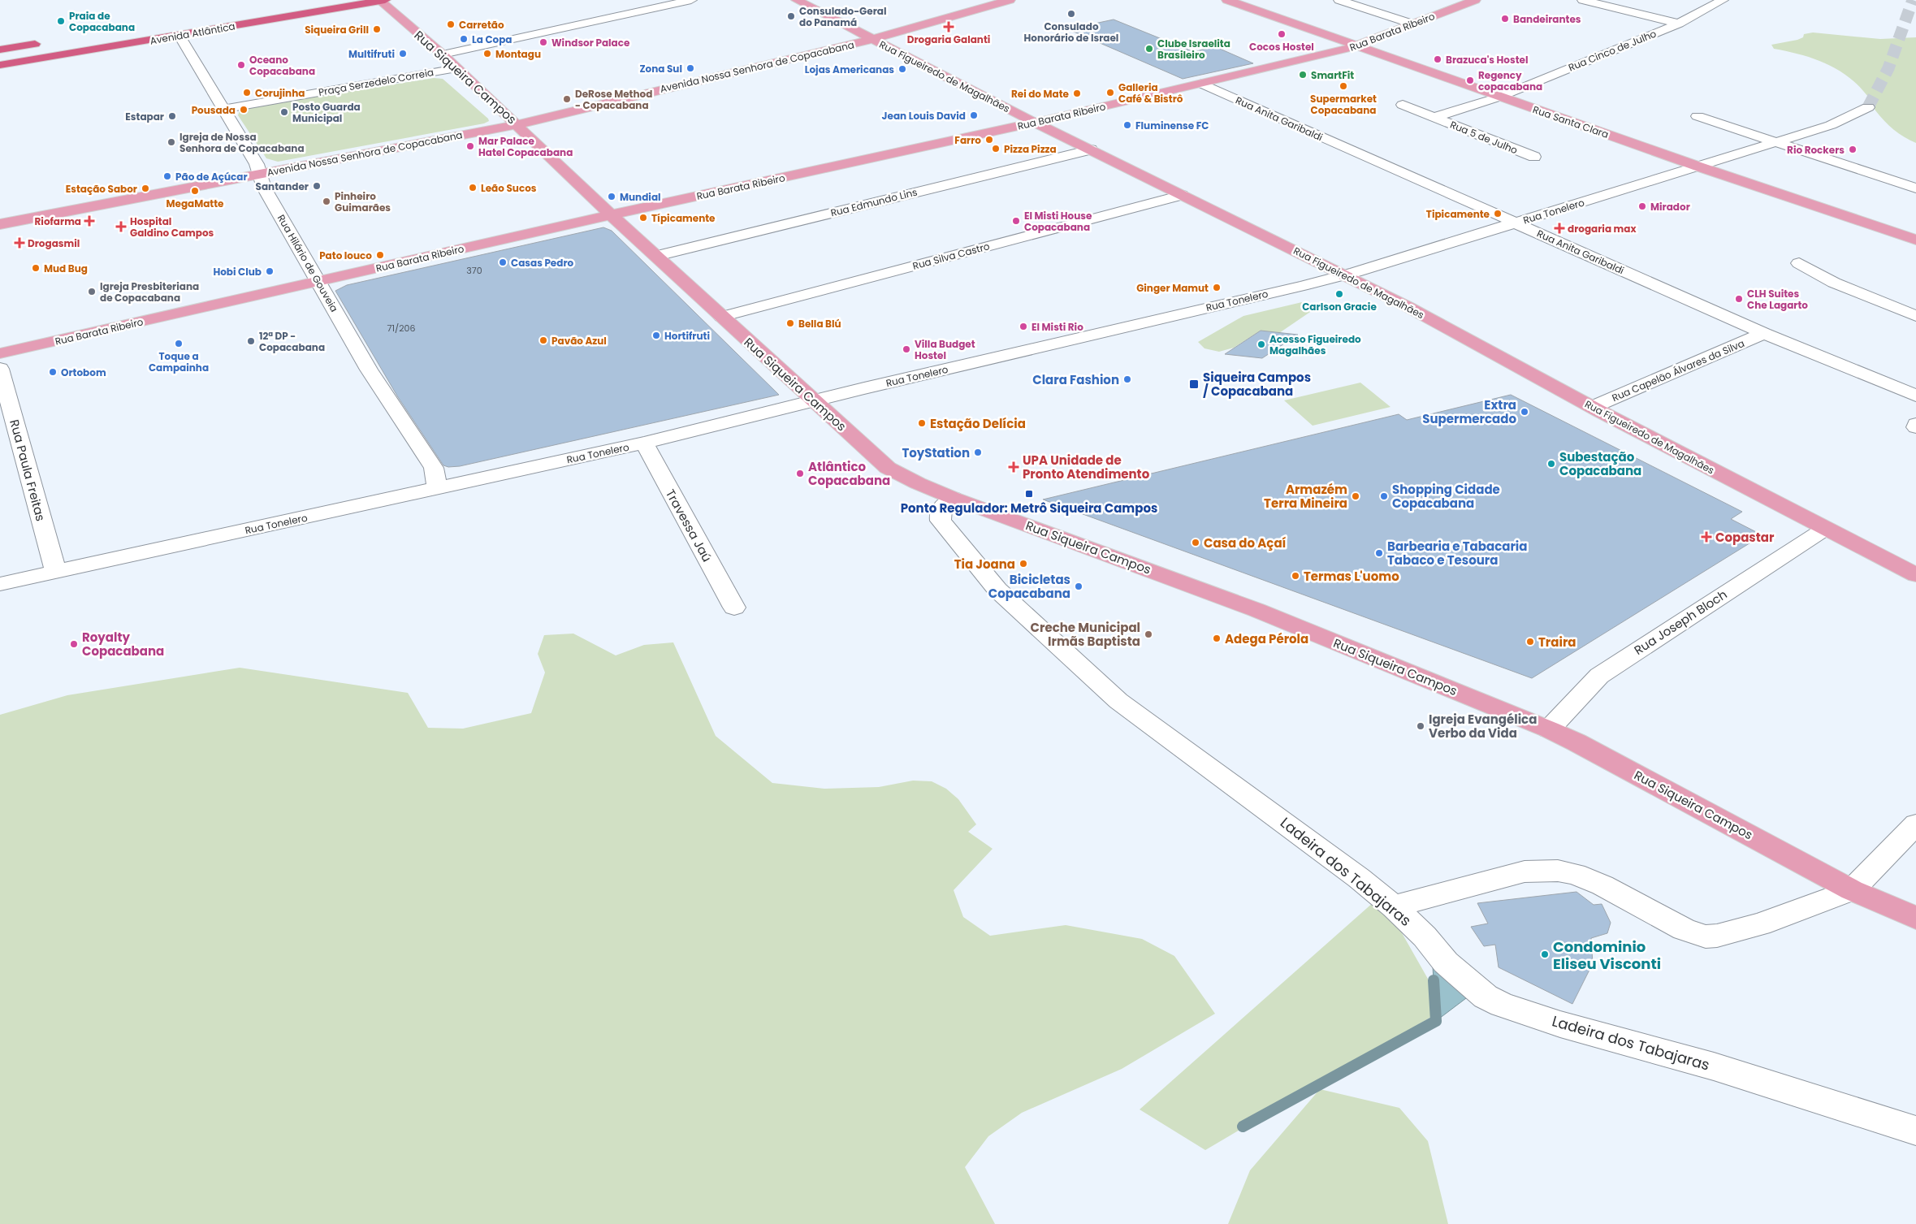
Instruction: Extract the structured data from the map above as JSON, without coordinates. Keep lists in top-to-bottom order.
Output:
{
  "streets": {
    "highway": ["Avenida Atlântica"],
    "main road": [
      "Rua Barata Ribeiro",
      "Avenida Nossa Senhora de Copacabana",
      "Rua Figueiredo de Magalhães",
      "Rua Siqueira Campos",
      "Rua Santa Clara"
    ],
    "street": [
      "Rua Cinco de Julho",
      "Praça Serzedelo Correia",
      "Rua Anita Garibaldi",
      "Rua 5 de Julho",
      "Rua Edmundo Lins",
      "Rua Tonelero",
      "Rua Silva Castro",
      "Rua Hilário de Gouveia",
      "Rua Capelão Álvares da Silva",
      "Rua Paula Freitas",
      "Travessa Jaú",
      "Rua Joseph Bloch",
      "Ladeira dos Tabajaras"
    ]
  },
  "crossings": [
    ["Rua Barata Ribeiro", "Rua Figueiredo de Magalhães"],
    ["Rua Barata Ribeiro", "Rua Siqueira Campos"],
    ["Rua Barata Ribeiro", "Rua Anita Garibaldi"],
    ["Rua Barata Ribeiro", "Rua Santa Clara"],
    ["Rua Barata Ribeiro", "Rua Hilário de Gouveia"],
    ["Avenida Atlântica", "Rua Siqueira Campos"],
    ["Avenida Atlântica", "Rua Hilário de Gouveia"],
    ["Rua Cinco de Julho", "Rua Santa Clara"],
    ["Rua Cinco de Julho", "Rua 5 de Julho"],
    ["Avenida Nossa Senhora de Copacabana", "Rua Figueiredo de Magalhães"],
    ["Avenida Nossa Senhora de Copacabana", "Rua Siqueira Campos"],
    ["Avenida Nossa Senhora de Copacabana", "Rua Hilário de Gouveia"],
    ["Rua Figueiredo de Magalhães", "Rua Edmundo Lins"],
    ["Rua Figueiredo de Magalhães", "Rua Tonelero"],
    ["Rua Figueiredo de Magalhães", "Rua Silva Castro"],
    ["Rua Figueiredo de Magalhães", "Rua Capelão Álvares da Silva"],
    ["Rua Figueiredo de Magalhães", "Rua Joseph Bloch"],
    ["Rua Siqueira Campos", "Praça Serzedelo Correia"],
    ["Rua Siqueira Campos", "Rua Edmundo Lins"],
    ["Rua Siqueira Campos", "Rua Tonelero"],
    ["Rua Siqueira Campos", "Rua Silva Castro"],
    ["Rua Siqueira Campos", "Rua Joseph Bloch"],
    ["Rua Siqueira Campos", "Ladeira dos Tabajaras"],
    ["Praça Serzedelo Correia", "Rua Hilário de Gouveia"],
    ["Rua Anita Garibaldi", "Rua Tonelero"],
    ["Rua Anita Garibaldi", "Rua Capelão Álvares da Silva"],
    ["Rua Santa Clara", "Rua 5 de Julho"],
    ["Rua Santa Clara", "Rua Tonelero"],
    ["Rua Tonelero", "Rua Hilário de Gouveia"],
    ["Rua Tonelero", "Rua Paula Freitas"],
    ["Rua Tonelero", "Travessa Jaú"]
  ],
  "places": {
    "other": [
      "Consulado Honorário de Israel",
      "Consulado-Geral do Panamá",
      "Bandeirantes",
      "Praia de Copacabana",
      "Carretão",
      "Siqueira Grill",
      "Cocos Hostel",
      "La Copa",
      "Windsor Palace",
      "Clube Israelita Brasileiro",
      "Multifruti",
      "Montagu",
      "Brazuca's Hostel",
      "Oceano Copacabana",
      "Zona Sul",
      "Lojas Americanas",
      "SmartFit",
      "Regency copacabana",
      "Supermarket Copacabana",
      "Corujinha",
      "Galleria Café & Bistrô",
      "Rei do Mate",
      "DeRose Method - Copacabana",
      "Pousada",
      "Posto Guarda Municipal",
      "Jean Louis David",
      "Estapar",
      "Fluminense FC",
      "Farro",
      "Igreja de Nossa Senhora de Copacabana",
      "Mar Palace Hatel Copacabana",
      "Pizza Pizza",
      "Rio Rockers",
      "Pão de Açúcar",
      "Santander",
      "Leão Sucos",
      "Estação Sabor",
      "MegaMatte",
      "Mundial",
      "Pinheiro Guimarães",
      "Mirador",
      "Tipicamente",
      "Típicamente",
      "El Misti House Copacabana",
      "Pato louco",
      "Casas Pedro",
      "Mud Bug",
      "Hobi Club",
      "Ginger Mamut",
      "Igreja Presbiteriana de Copacabana",
      "Carlson Gracie",
      "CLH Suites Che Lagarto",
      "Bella Blú",
      "El Misti Rio",
      "Hortifruti",
      "Pavão Azul",
      "12ª DP - Copacabana",
      "Toque a Campainha",
      "Acesso Figueiredo Magalhães",
      "Villa Budget Hostel",
      "Ortobom",
      "Clara Fashion",
      "Extra Supermercado",
      "Estação Delícia",
      "ToyStation",
      "Subestação Copacabana",
      "Atlântico Copacabana",
      "Armazém Terra Mineira",
      "Shopping Cidade Copacabana",
      "Casa do Açaí",
      "Barbearia e Tabacaria Tabaco e Tesoura",
      "Tia Joana",
      "Termas L'uomo",
      "Bicicletas Copacabana",
      "Creche Municipal Irmãs Baptista",
      "Adega Pérola",
      "Traira",
      "Royalty Copacabana",
      "Igreja Evangélica Verbo da Vida",
      "Condominio Eliseu Visconti"
    ],
    "health": [
      "Drogaria Galanti",
      "Riofarma",
      "Hospital Galdino Campos",
      "drogaria max",
      "Drogasmil",
      "UPA Unidade de Pronto Atendimento",
      "Copastar"
    ],
    "transit": ["Siqueira Campos / Copacabana", "Ponto Regulador: Metrô Siqueira Campos"]
  },
  "house_numbers": ["370", "71/206"]
}
